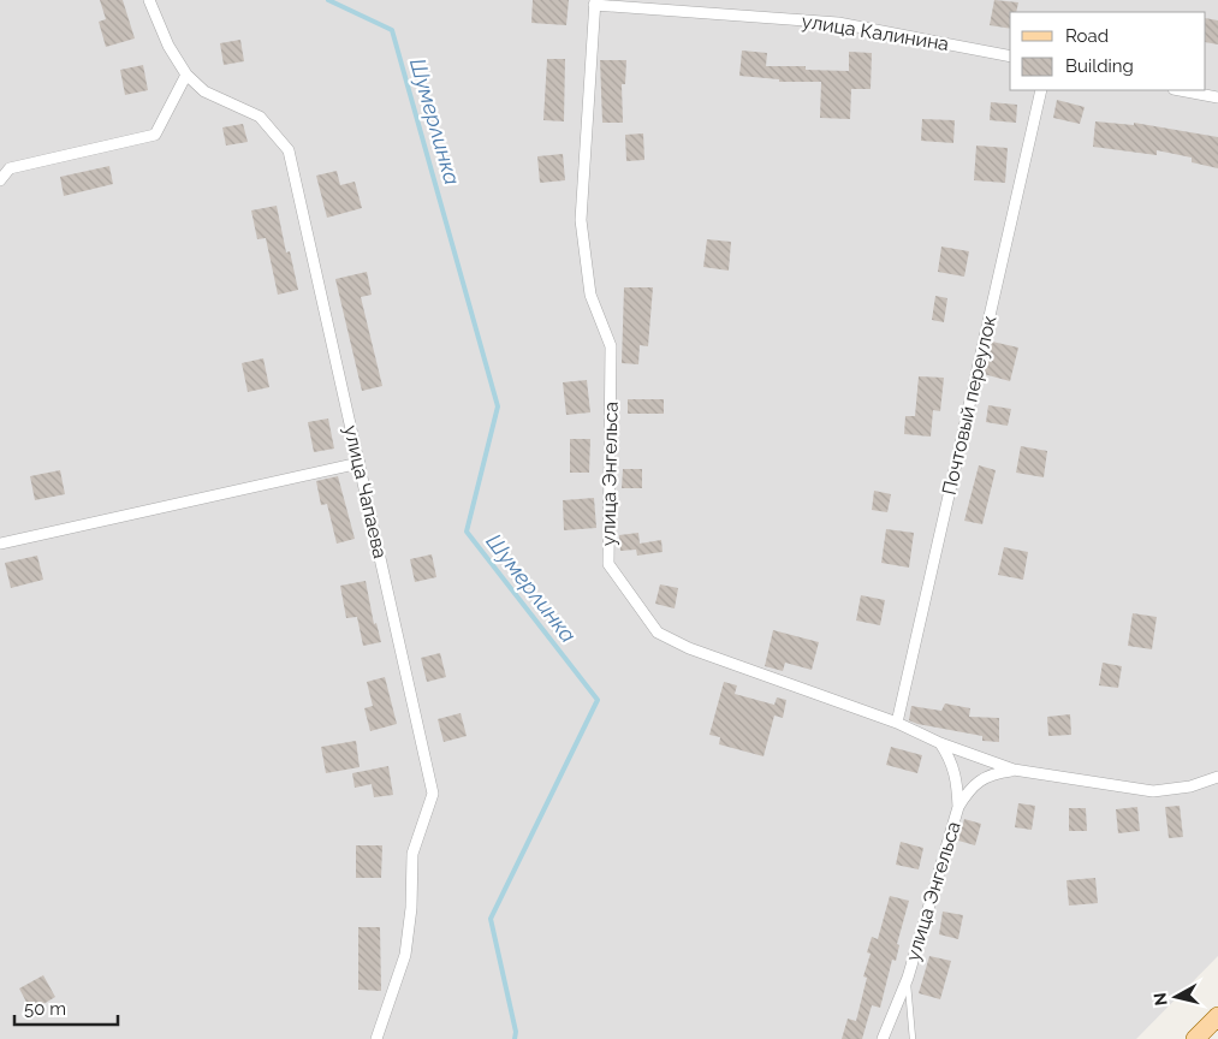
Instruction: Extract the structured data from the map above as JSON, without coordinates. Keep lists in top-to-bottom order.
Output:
{
  "streets": {
    "street": [
      "улица Калинина",
      "Почтовый переулок",
      "улица Энгельса",
      "улица Чапаева"
    ]
  },
  "crossings": [
    ["улица Калинина", "улица Энгельса"],
    ["Почтовый переулок", "улица Энгельса"]
  ],
  "water": ["Шумерлинка"],
  "legend": ["Road", "Building"],
  "scale_bar": "50 m",
  "north": "left"
}
